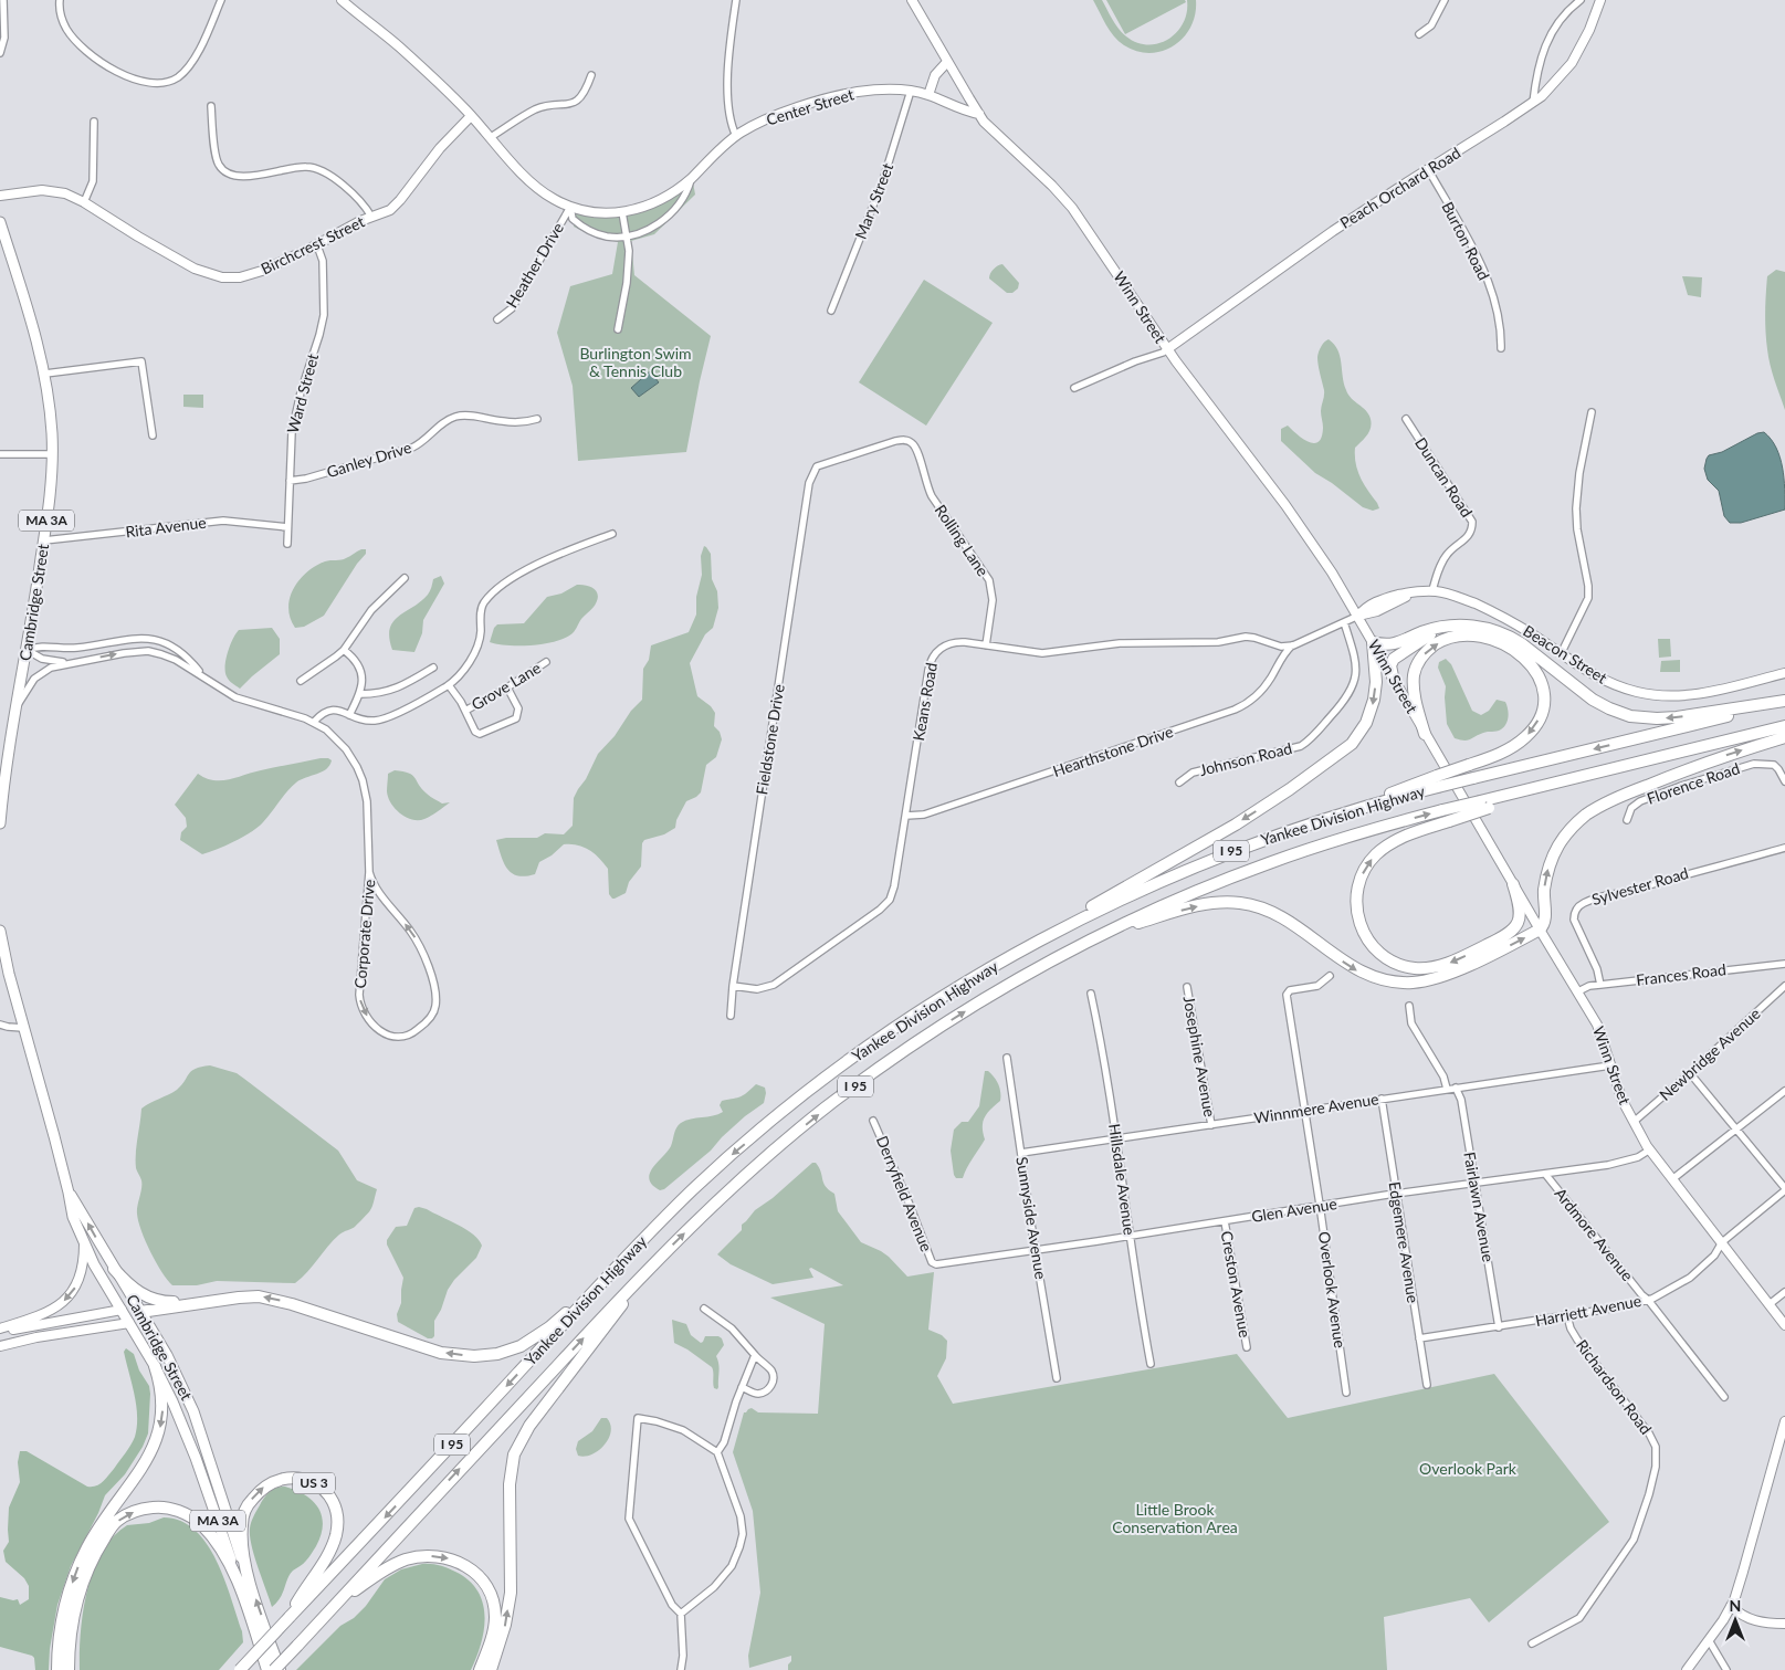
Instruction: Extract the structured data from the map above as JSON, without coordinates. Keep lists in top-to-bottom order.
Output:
{
  "streets": {
    "highway": [
      "MA 3A",
      "Cambridge Street",
      "Yankee Division Highway",
      "I 95",
      "US 3"
    ],
    "main road": [
      "Center Street",
      "Peach Orchard Road",
      "Birchcrest Street",
      "Winn Street",
      "Beacon Street"
    ],
    "street": [
      "Mary Street",
      "Burton Road",
      "Heather Drive",
      "Ward Street",
      "Ganley Drive",
      "Duncan Road",
      "Rita Avenue",
      "Rolling Lane",
      "Grove Lane",
      "Keans Road",
      "Fieldstone Drive",
      "Hearthstone Drive",
      "Johnson Road",
      "Florence Road",
      "Sylvester Road",
      "Corporate Drive",
      "Frances Road",
      "Newbridge Avenue",
      "Josephine Avenue",
      "Winnmere Avenue",
      "Hillsdale Avenue",
      "Derryfield Avenue",
      "Fairlawn Avenue",
      "Glen Avenue",
      "Sunnyside Avenue",
      "Ardmore Avenue",
      "Edgemere Avenue",
      "Creston Avenue",
      "Overlook Avenue",
      "Harriett Avenue",
      "Richardson Road"
    ]
  },
  "crossings": [
    ["Center Street", "Mary Street"],
    ["Center Street", "Birchcrest Street"],
    ["Center Street", "Heather Drive"],
    ["Center Street", "Winn Street"],
    ["Peach Orchard Road", "Burton Road"],
    ["Peach Orchard Road", "Winn Street"],
    ["Birchcrest Street", "Ward Street"],
    ["Winn Street", "Beacon Street"],
    ["Winn Street", "Frances Road"],
    ["Winn Street", "Newbridge Avenue"],
    ["Winn Street", "Winnmere Avenue"],
    ["Winn Street", "Glen Avenue"],
    ["Winn Street", "Harriett Avenue"],
    ["Ward Street", "Ganley Drive"],
    ["Ward Street", "Rita Avenue"],
    ["Duncan Road", "Beacon Street"],
    ["Rita Avenue", "Cambridge Street"],
    ["Rolling Lane", "Keans Road"],
    ["Rolling Lane", "Fieldstone Drive"],
    ["Cambridge Street", "Corporate Drive"],
    ["Cambridge Street", "US 3"],
    ["Keans Road", "Fieldstone Drive"],
    ["Keans Road", "Hearthstone Drive"],
    ["Yankee Division Highway", "US 3"],
    ["Sylvester Road", "Frances Road"],
    ["Josephine Avenue", "Winnmere Avenue"],
    ["Winnmere Avenue", "Hillsdale Avenue"],
    ["Winnmere Avenue", "Fairlawn Avenue"],
    ["Winnmere Avenue", "Sunnyside Avenue"],
    ["Winnmere Avenue", "Edgemere Avenue"],
    ["Winnmere Avenue", "Overlook Avenue"],
    ["Hillsdale Avenue", "Glen Avenue"],
    ["Derryfield Avenue", "Glen Avenue"],
    ["Fairlawn Avenue", "Glen Avenue"],
    ["Fairlawn Avenue", "Harriett Avenue"],
    ["Glen Avenue", "Sunnyside Avenue"],
    ["Glen Avenue", "Ardmore Avenue"],
    ["Glen Avenue", "Edgemere Avenue"],
    ["Glen Avenue", "Creston Avenue"],
    ["Glen Avenue", "Overlook Avenue"],
    ["Ardmore Avenue", "Harriett Avenue"],
    ["Edgemere Avenue", "Harriett Avenue"],
    ["Harriett Avenue", "Richardson Road"]
  ],
  "parks": ["Burlington Swim & Tennis Club", "Overlook Park", "Little Brook Conservation Area"],
  "north": "top"
}
